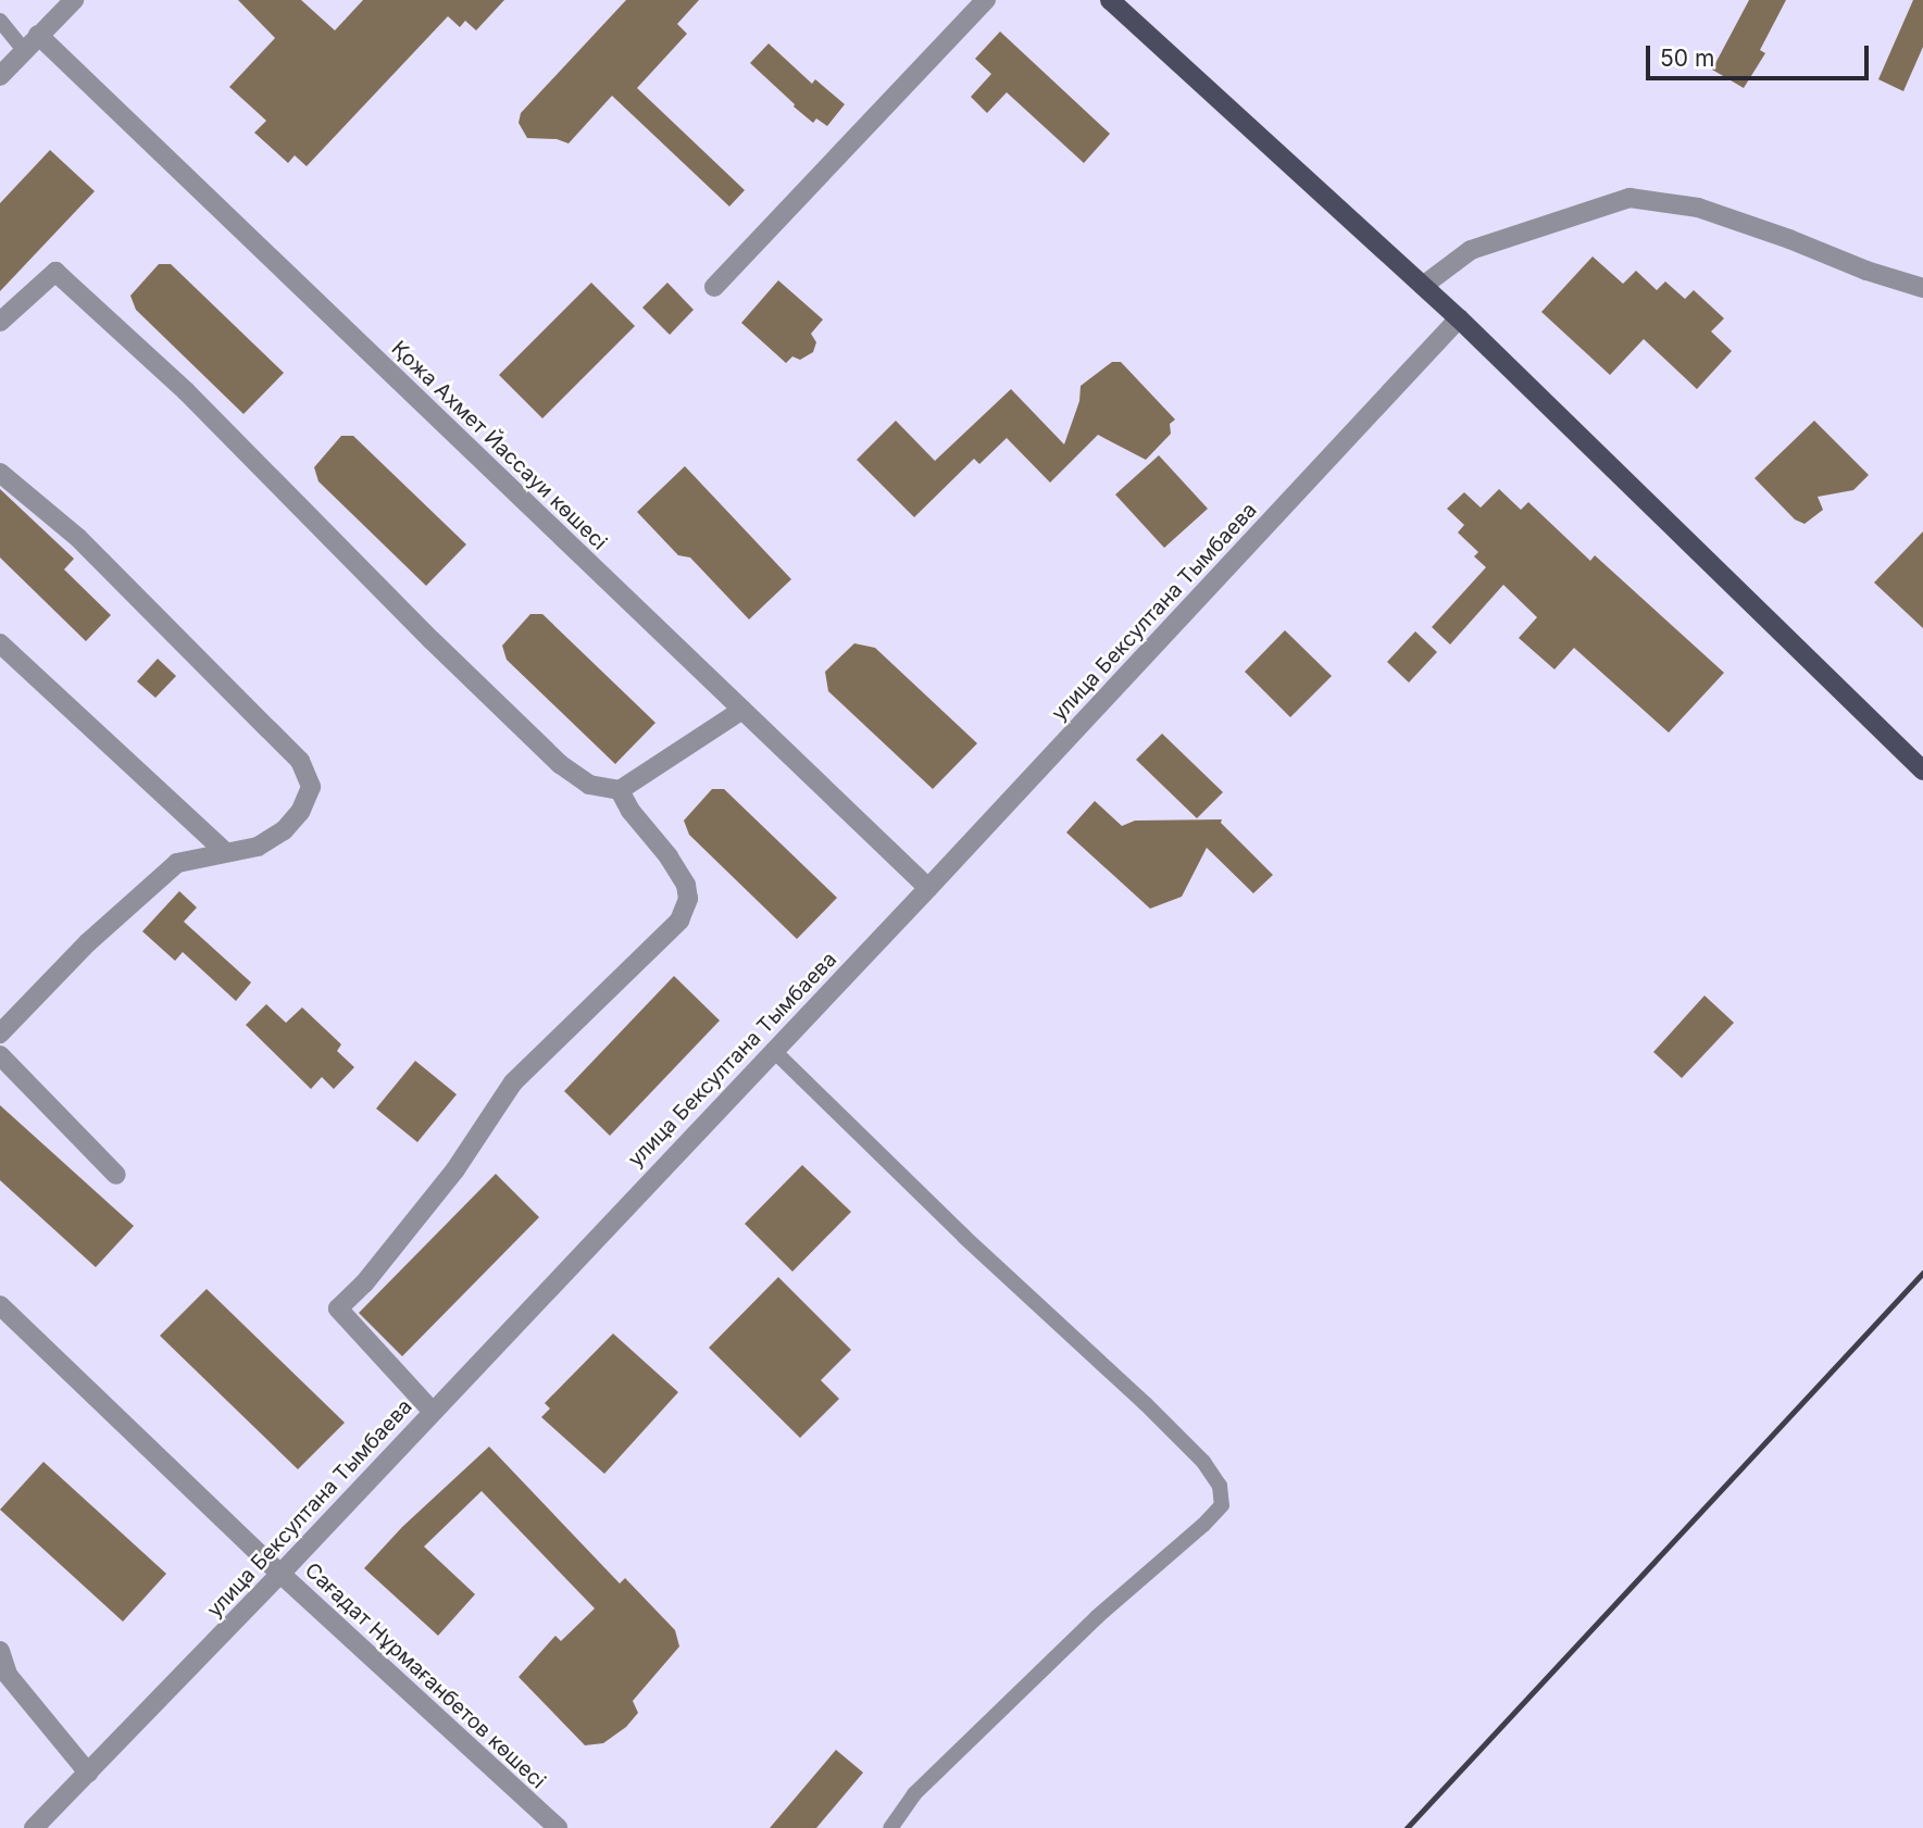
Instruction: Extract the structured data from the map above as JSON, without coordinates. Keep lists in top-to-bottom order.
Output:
{
  "streets": {
    "street": ["Қожа Ахмет Йассауи көшесі", "улица Бексултана Тымбаева", "Сағадат Нұрмағанбетов көшесі"]
  },
  "crossings": [
    ["Қожа Ахмет Йассауи көшесі", "улица Бексултана Тымбаева"],
    ["улица Бексултана Тымбаева", "Сағадат Нұрмағанбетов көшесі"]
  ],
  "scale_bar": "50 m"
}
